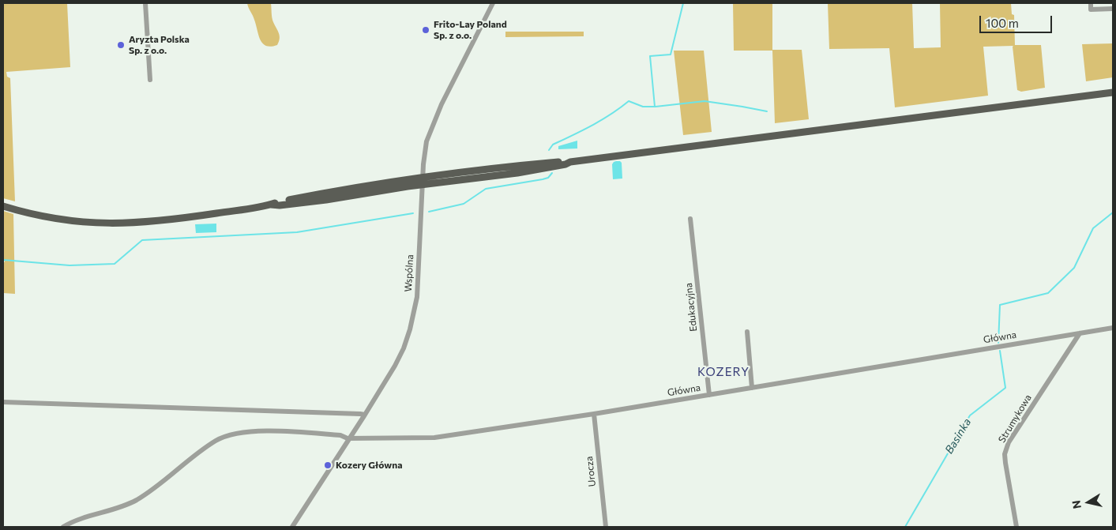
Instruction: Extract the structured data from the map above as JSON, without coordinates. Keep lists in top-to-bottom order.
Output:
{
  "streets": {
    "street": [
      "Wspólna",
      "Edukacyjna",
      "Główna",
      "Strumykowa",
      "Urocza"
    ]
  },
  "crossings": [
    ["Wspólna", "Główna"],
    ["Edukacyjna", "Główna"],
    ["Główna", "Strumykowa"],
    ["Główna", "Urocza"]
  ],
  "districts": ["KOZERY"],
  "water": ["Basinka"],
  "places": ["Frito-Lay Poland Sp. z o.o.", "Aryzta Polska Sp. z o.o.", "Kozery Główna"],
  "scale_bar": "100 m",
  "north": "left"
}
